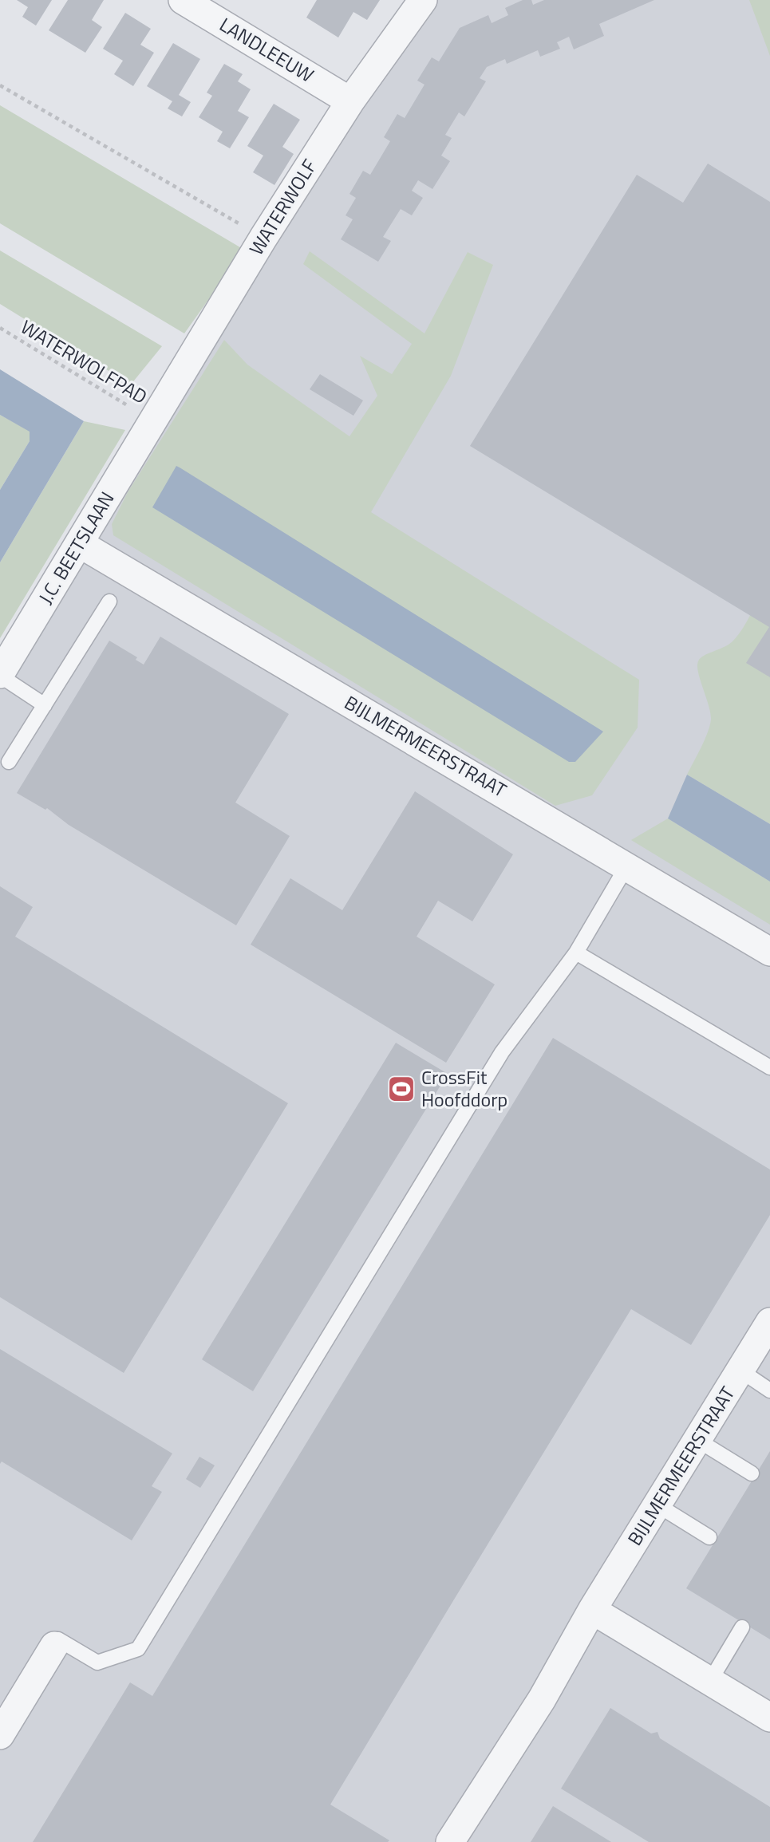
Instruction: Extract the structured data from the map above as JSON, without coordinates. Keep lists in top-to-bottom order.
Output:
{
  "streets": {
    "street": [
      "LANDLEEUW",
      "WATERWOLF",
      "J.C. BEETSLAAN",
      "BIJLMERMEERSTRAAT"
    ],
    "path": ["WATERWOLFPAD"]
  },
  "crossings": [
    ["LANDLEEUW", "WATERWOLF"],
    ["WATERWOLF", "WATERWOLFPAD"],
    ["WATERWOLF", "J.C. BEETSLAAN"],
    ["WATERWOLFPAD", "J.C. BEETSLAAN"],
    ["J.C. BEETSLAAN", "BIJLMERMEERSTRAAT"]
  ],
  "places": {
    "sports": ["CrossFit Hoofddorp"]
  }
}
